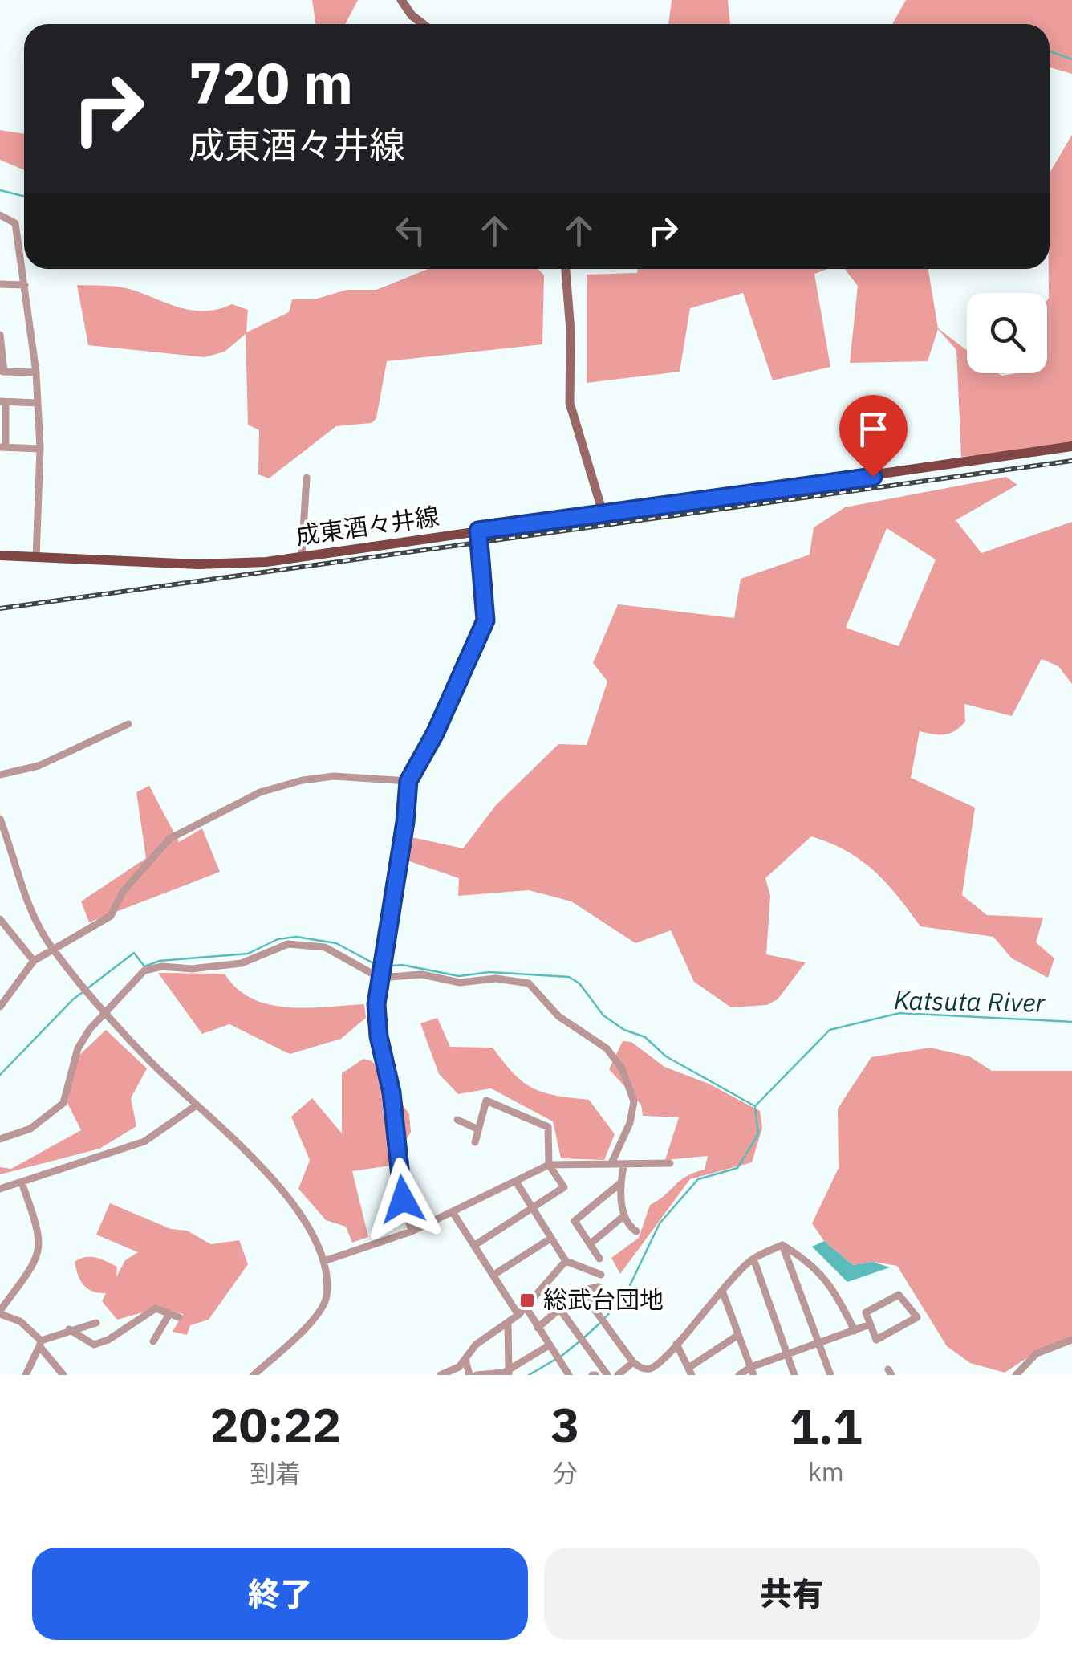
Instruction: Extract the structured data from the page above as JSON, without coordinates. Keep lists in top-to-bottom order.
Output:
{
  "streets": {
    "main road": ["成東酒々井線"]
  },
  "water": ["Katsuta River"],
  "places": {
    "transit": ["総武台団地"]
  },
  "page": {
    "turn": ["720 m", "成東酒々井線"],
    "eta": [
      "20:22",
      "到着",
      "3",
      "分",
      "1.1",
      "km"
    ],
    "buttons": ["終了", "共有"]
  }
}
